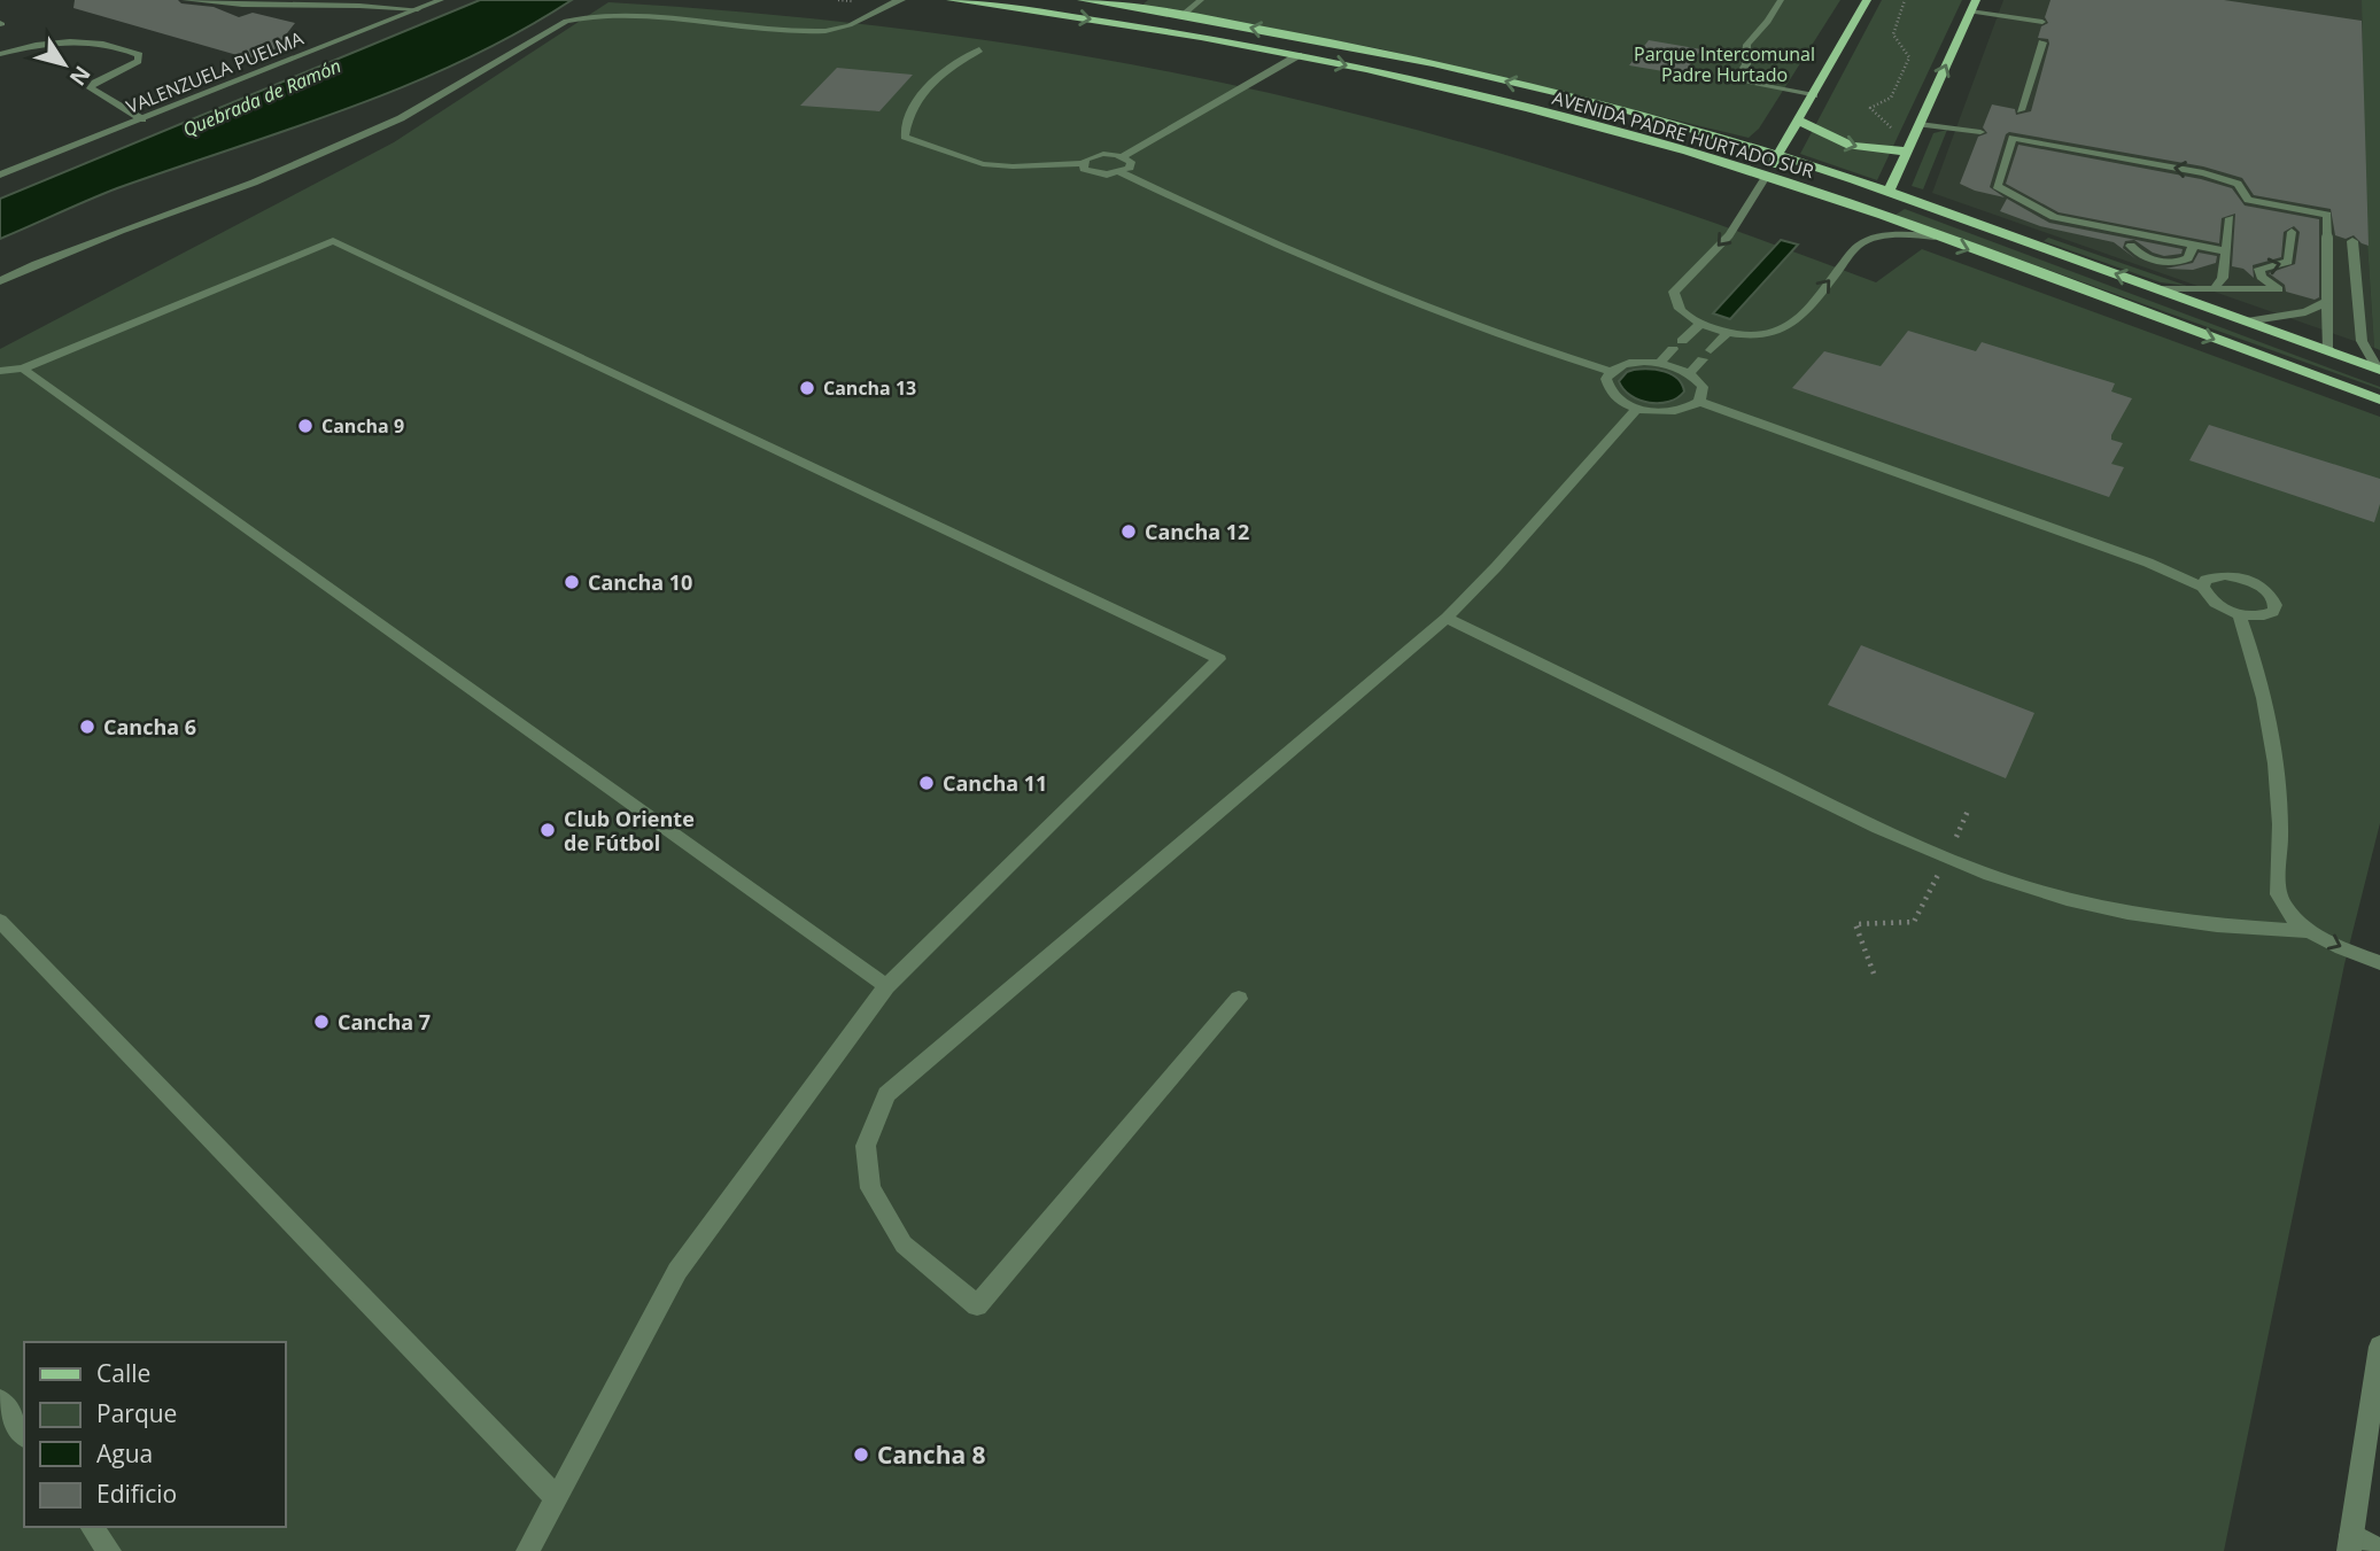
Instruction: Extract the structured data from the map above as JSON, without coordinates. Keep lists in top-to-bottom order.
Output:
{
  "streets": {
    "main road": ["AVENIDA PADRE HURTADO SUR"],
    "street": ["VALENZUELA PUELMA"]
  },
  "water": ["Quebrada de Ramón"],
  "parks": ["Parque Intercomunal Padre Hurtado"],
  "places": [
    "Cancha 13",
    "Cancha 9",
    "Cancha 12",
    "Cancha 10",
    "Cancha 6",
    "Cancha 11",
    "Club Oriente de Fútbol",
    "Cancha 7",
    "Cancha 8"
  ],
  "legend": [
    "Calle",
    "Parque",
    "Agua",
    "Edificio"
  ],
  "north": "bottom right"
}
